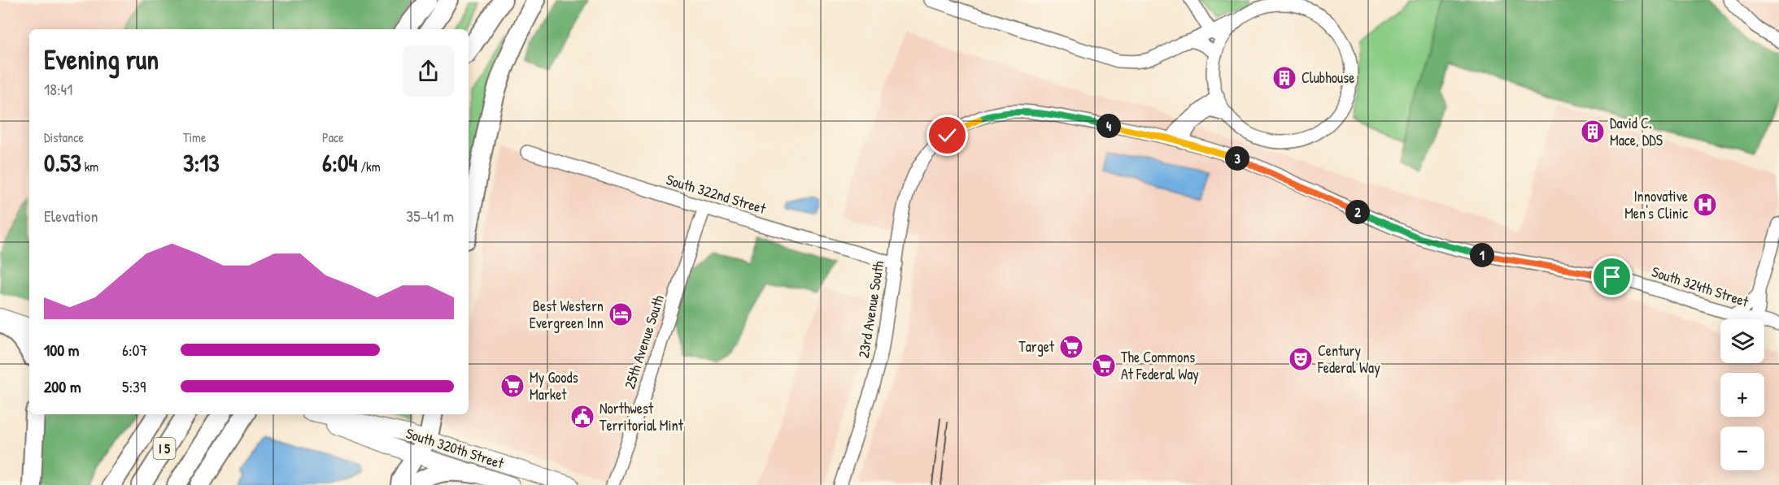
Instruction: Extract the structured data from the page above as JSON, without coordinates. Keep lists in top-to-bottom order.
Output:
{
  "streets": {
    "highway": ["I 5"],
    "main road": ["South 320th Street"],
    "street": [
      "South 322nd Street",
      "South 324th Street",
      "23rd Avenue South",
      "25th Avenue South"
    ]
  },
  "crossings": [
    ["South 322nd Street", "23rd Avenue South"],
    ["South 322nd Street", "25th Avenue South"],
    ["South 324th Street", "23rd Avenue South"]
  ],
  "places": {
    "building": ["Clubhouse", "David C. Mace, DDS"],
    "hospital": ["Innovative Men's Clinic"],
    "hotel": ["Best Western Evergreen Inn"],
    "supermarket": ["Target", "The Commons At Federal Way", "My Goods Market"],
    "theatre": ["Century Federal Way"],
    "public building": ["Northwest Territorial Mint"]
  },
  "page": {
    "heading": ["Evening run", "18:41"],
    "stats": [
      ["Distance", "0.53 km"],
      ["Time", "3:13"],
      ["Pace", "6:04 /km"]
    ],
    "pins": [
      "4",
      "3",
      "2",
      "1"
    ],
    "chart": ["Elevation", "35–41 m"],
    "map_buttons": ["+", "−"],
    "list": [
      {
        "name": "100 m",
        "note": "6:07"
      },
      {
        "name": "200 m",
        "note": "5:39"
      }
    ]
  }
}
